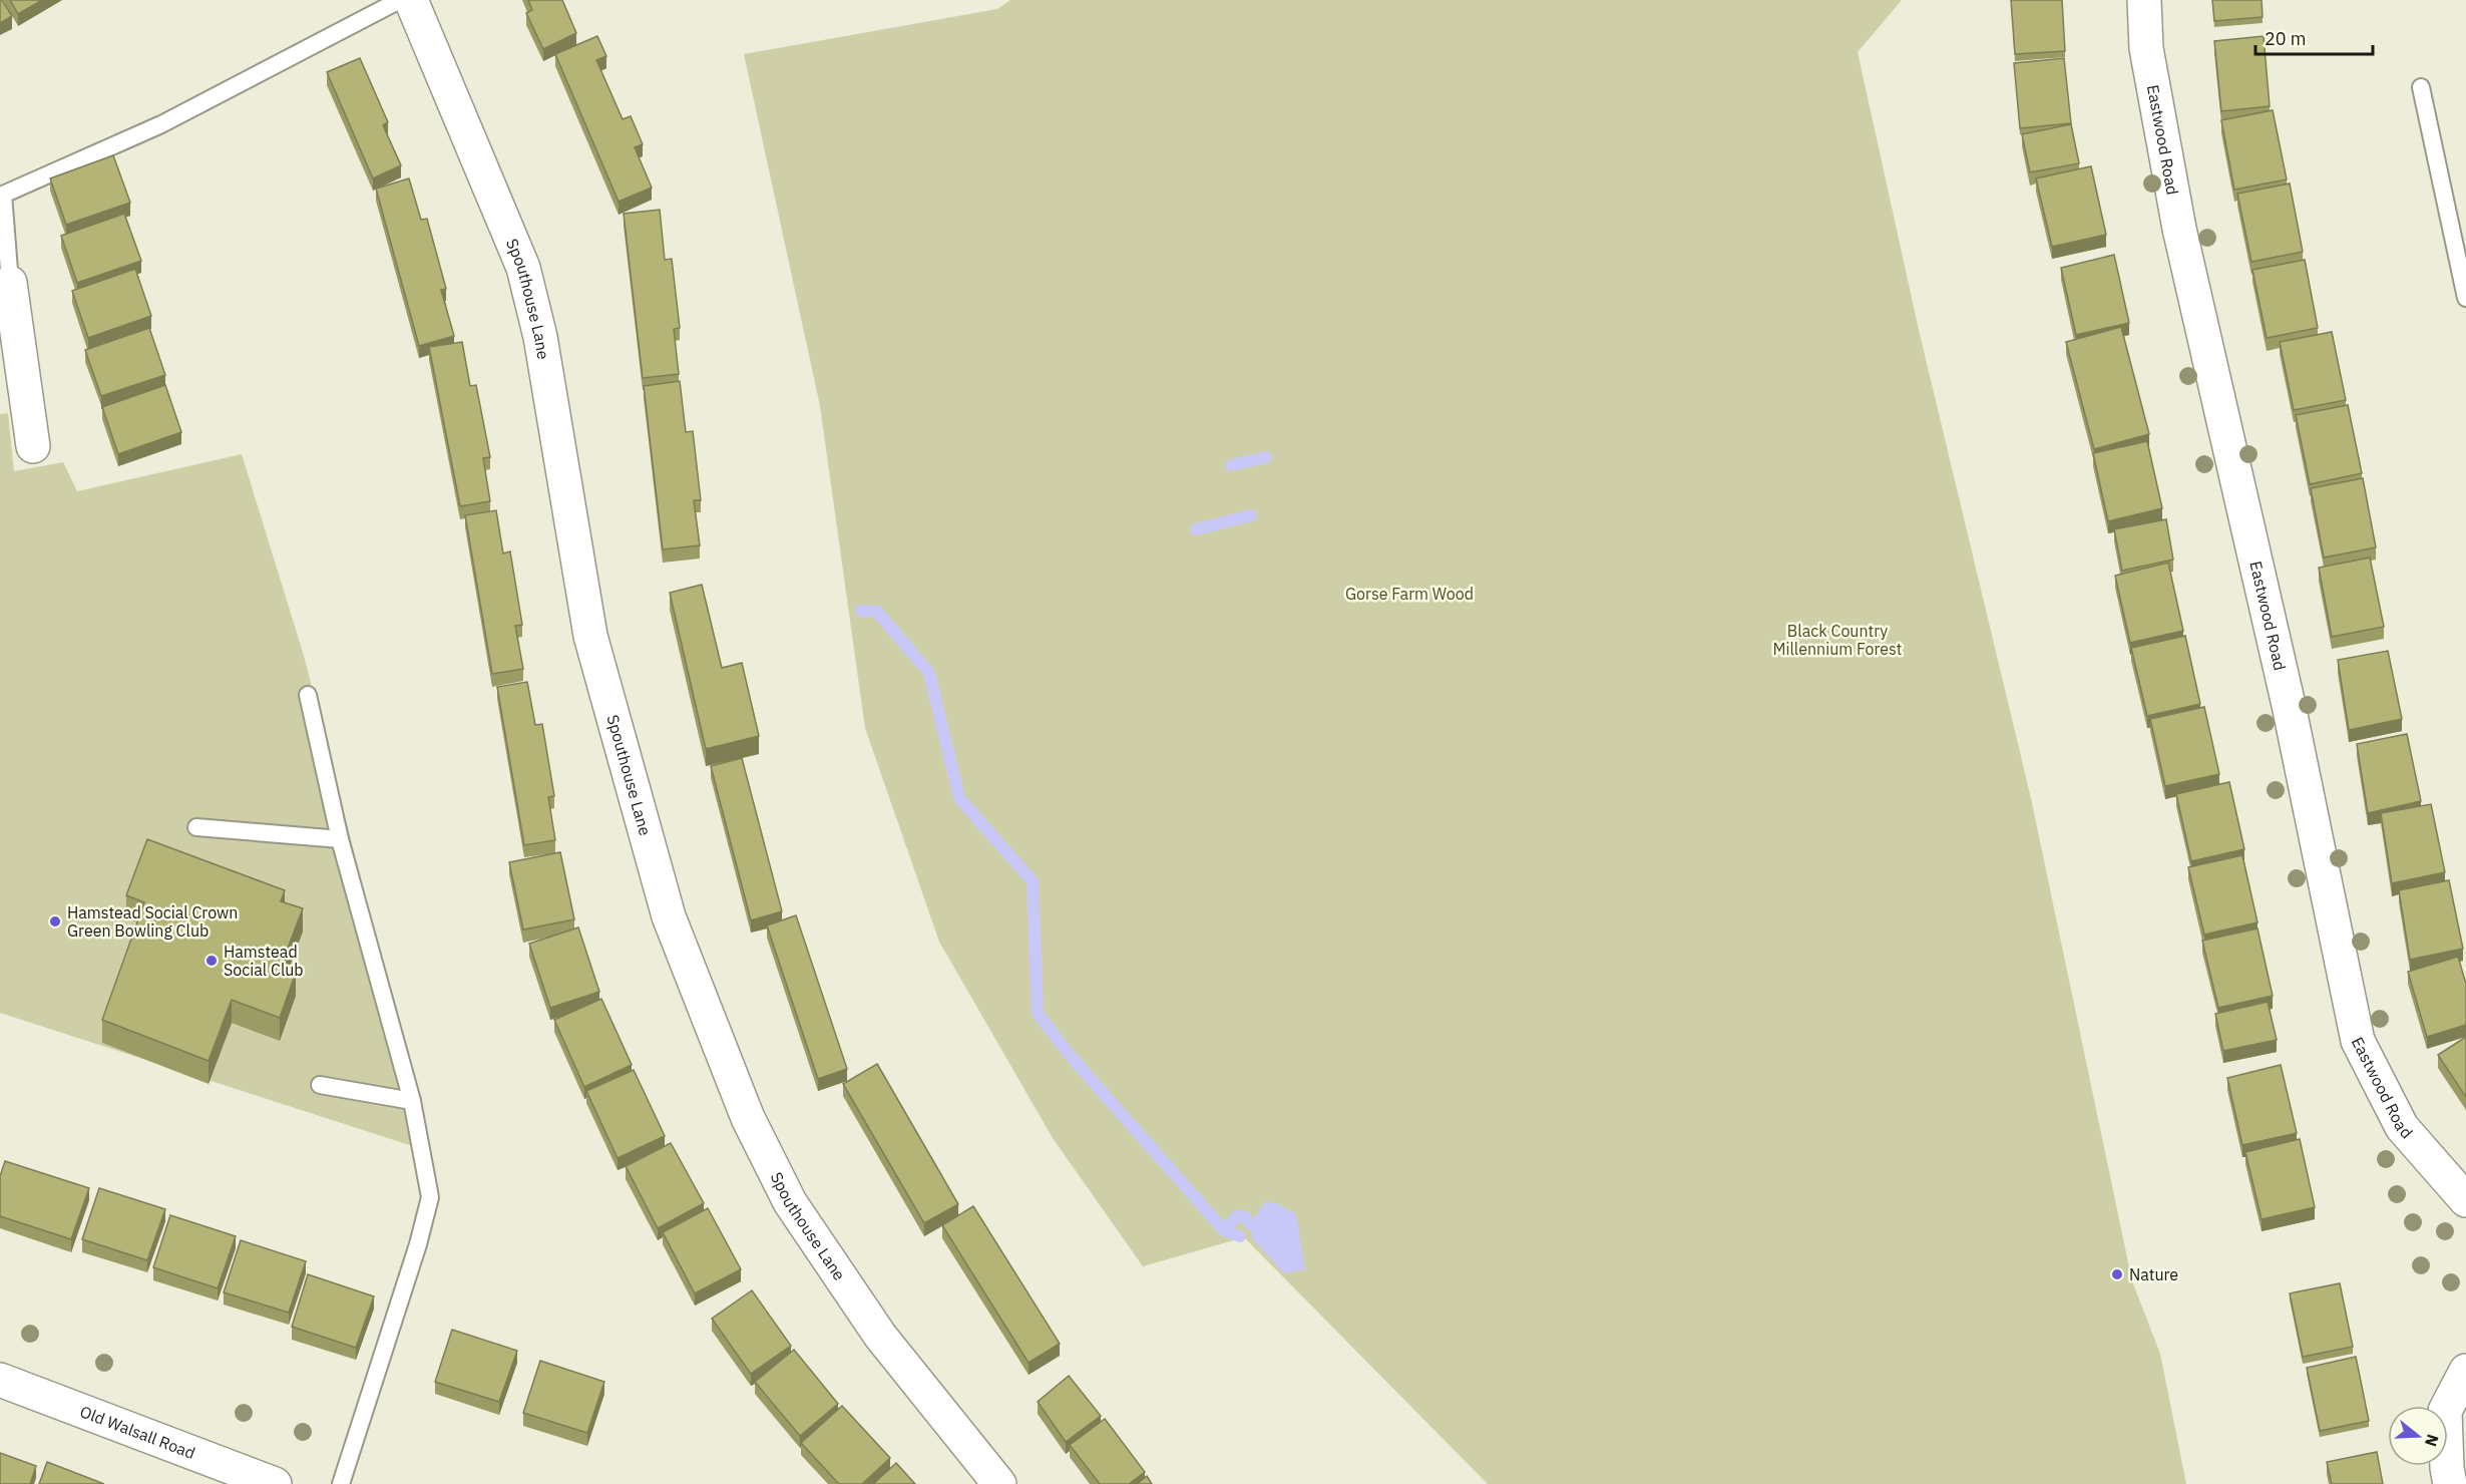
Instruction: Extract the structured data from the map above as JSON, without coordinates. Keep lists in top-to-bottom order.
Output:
{
  "streets": {
    "street": ["Eastwood Road", "Spouthouse Lane", "Old Walsall Road"]
  },
  "parks": ["Gorse Farm Wood", "Black Country Millennium Forest"],
  "places": ["Hamstead Social Crown Green Bowling Club", "Hamstead Social Club", "Nature"],
  "scale_bar": "20 m",
  "north": "right"
}
